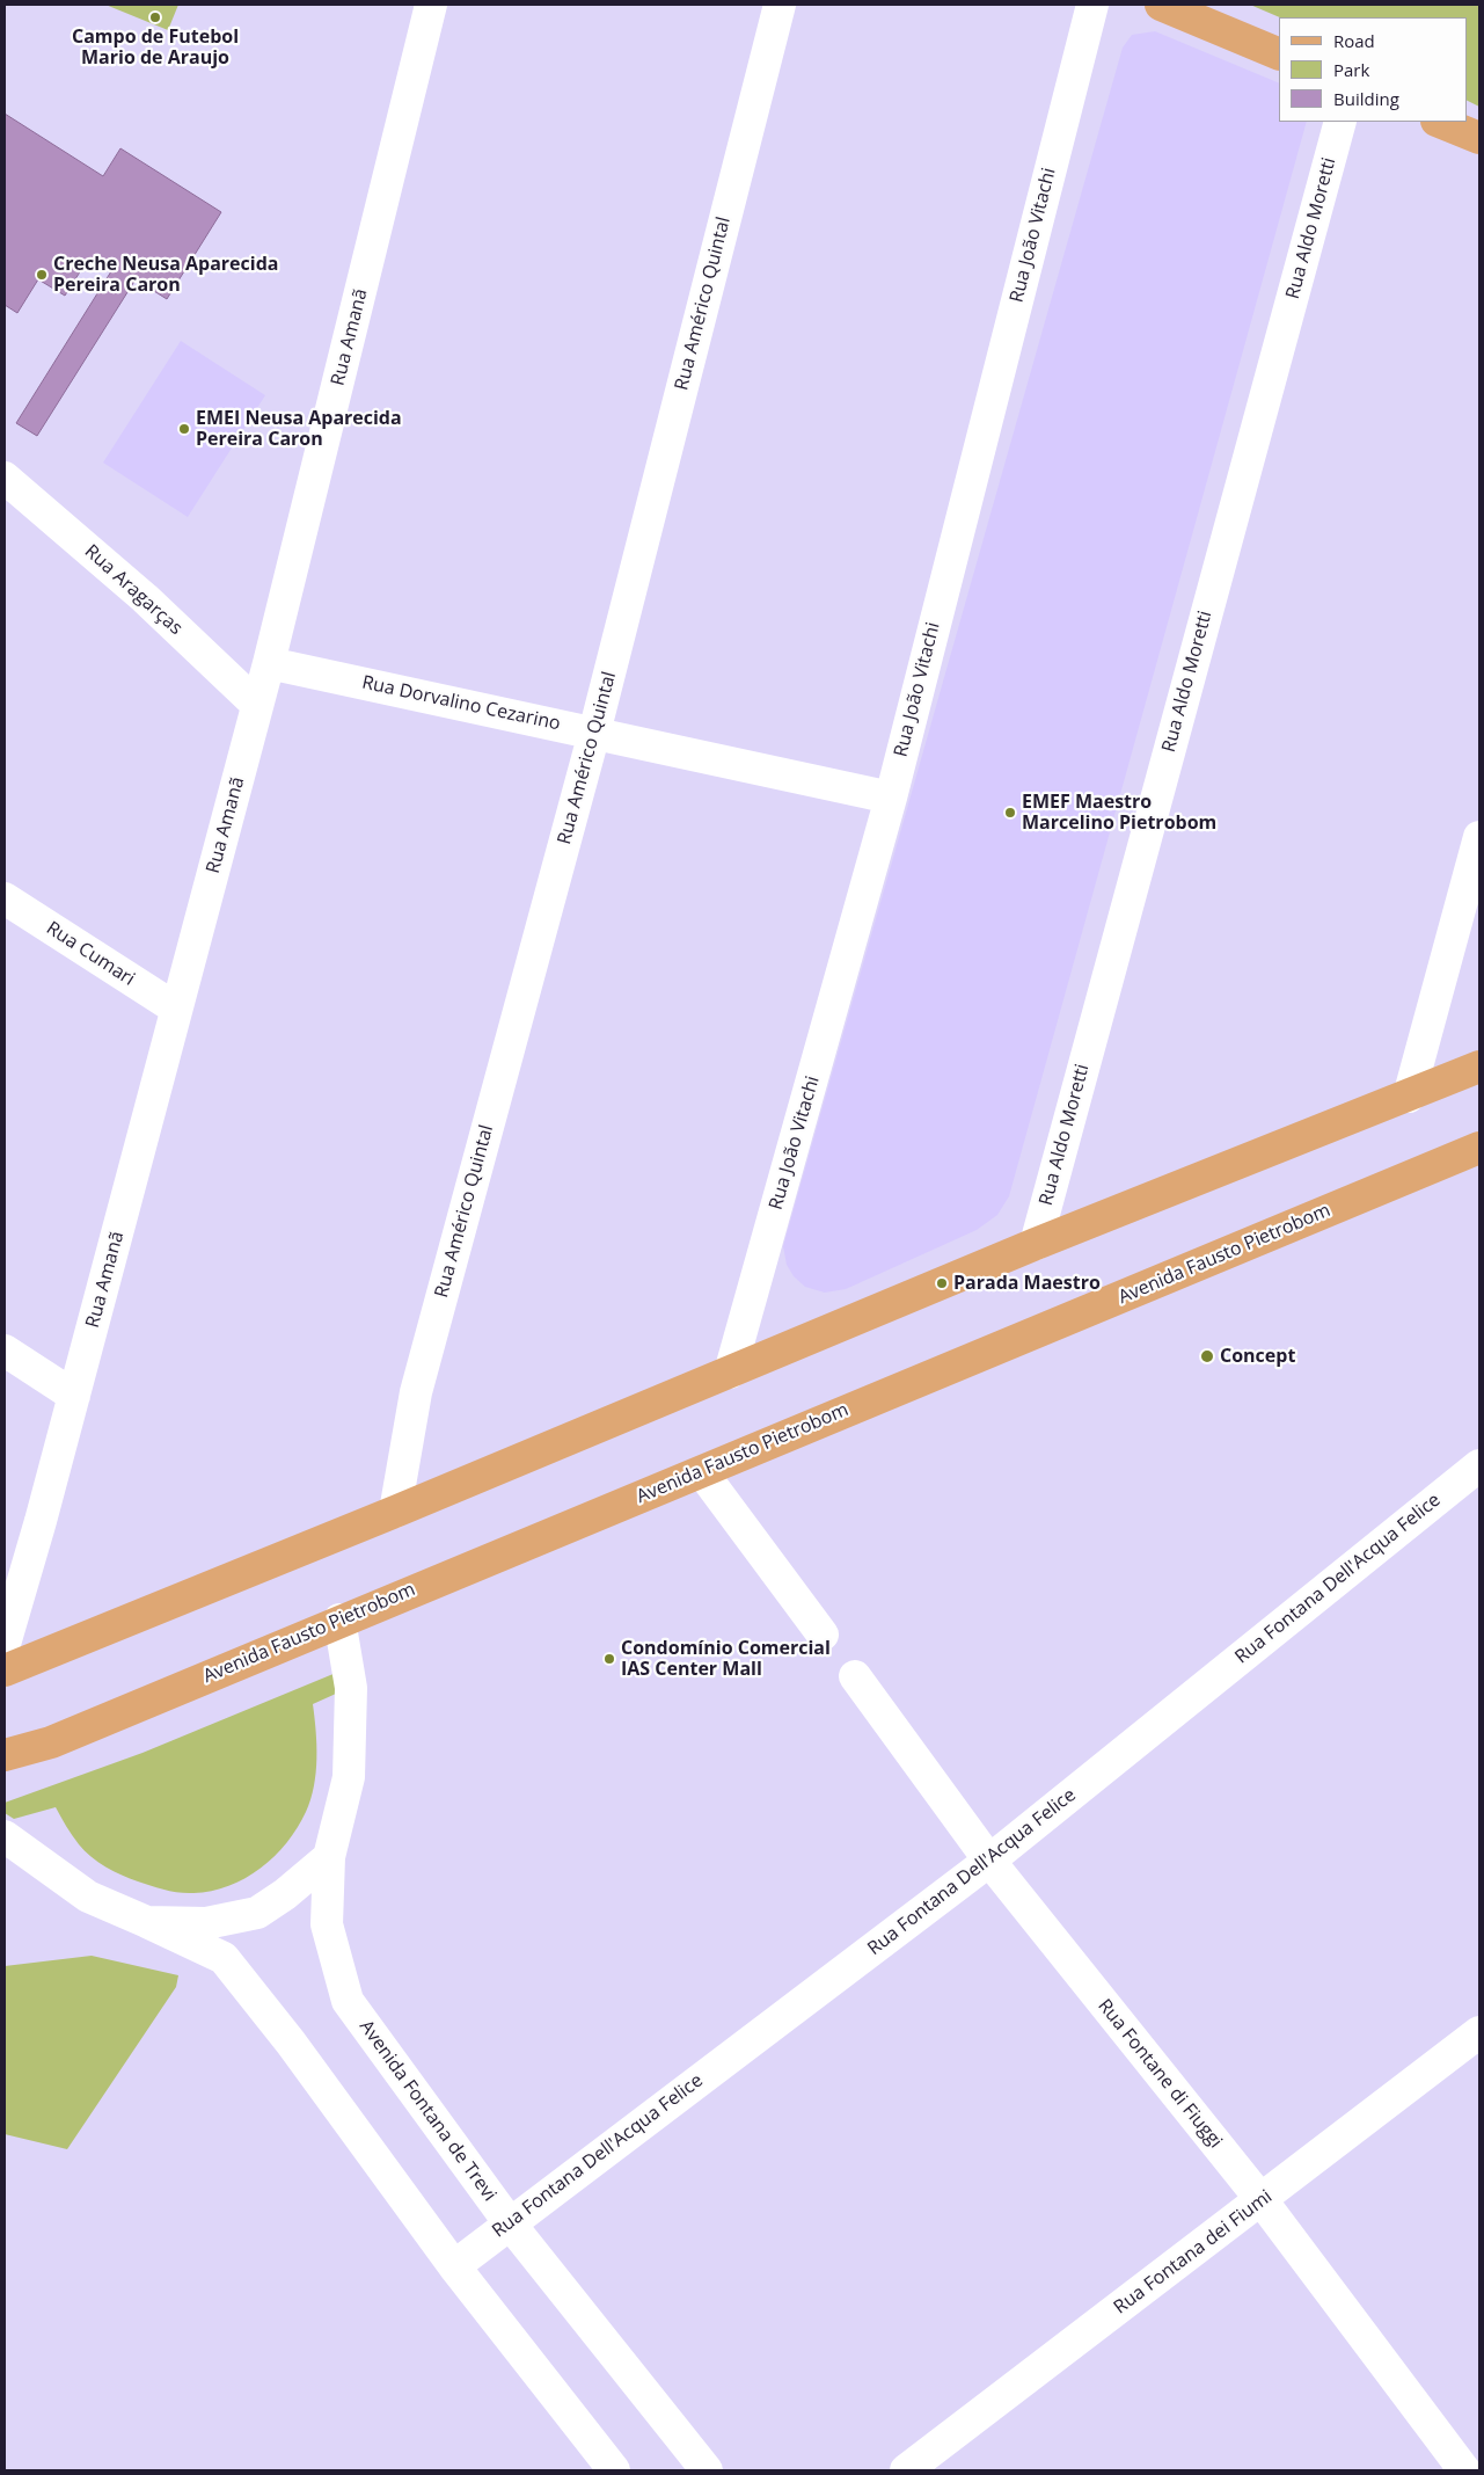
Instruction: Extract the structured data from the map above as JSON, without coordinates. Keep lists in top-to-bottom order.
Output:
{
  "streets": {
    "main road": ["Avenida Fausto Pietrobom"],
    "street": [
      "Rua Aldo Moretti",
      "Rua João Vitachi",
      "Rua Américo Quintal",
      "Rua Amanã",
      "Rua Aragarças",
      "Rua Dorvalino Cezarino",
      "Rua Cumari",
      "Rua Fontana Dell'Acqua Felice",
      "Rua Fontane di Fiuggi",
      "Avenida Fontana de Trevi",
      "Rua Fontana dei Fiumi"
    ]
  },
  "crossings": [
    ["Rua João Vitachi", "Rua Dorvalino Cezarino"],
    ["Rua Américo Quintal", "Rua Dorvalino Cezarino"],
    ["Rua Amanã", "Rua Aragarças"],
    ["Rua Amanã", "Rua Dorvalino Cezarino"],
    ["Rua Amanã", "Rua Cumari"],
    ["Avenida Fausto Pietrobom", "Avenida Fontana de Trevi"],
    ["Rua Fontana Dell'Acqua Felice", "Rua Fontane di Fiuggi"],
    ["Rua Fontana Dell'Acqua Felice", "Avenida Fontana de Trevi"],
    ["Rua Fontane di Fiuggi", "Rua Fontana dei Fiumi"]
  ],
  "places": [
    "Campo de Futebol Mario de Araujo",
    "Creche Neusa Aparecida Pereira Caron",
    "EMEI Neusa Aparecida Pereira Caron",
    "EMEF Maestro Marcelino Pietrobom",
    "Parada Maestro",
    "Concept",
    "Condomínio Comercial IAS Center Mall"
  ],
  "legend": ["Road", "Park", "Building"]
}
